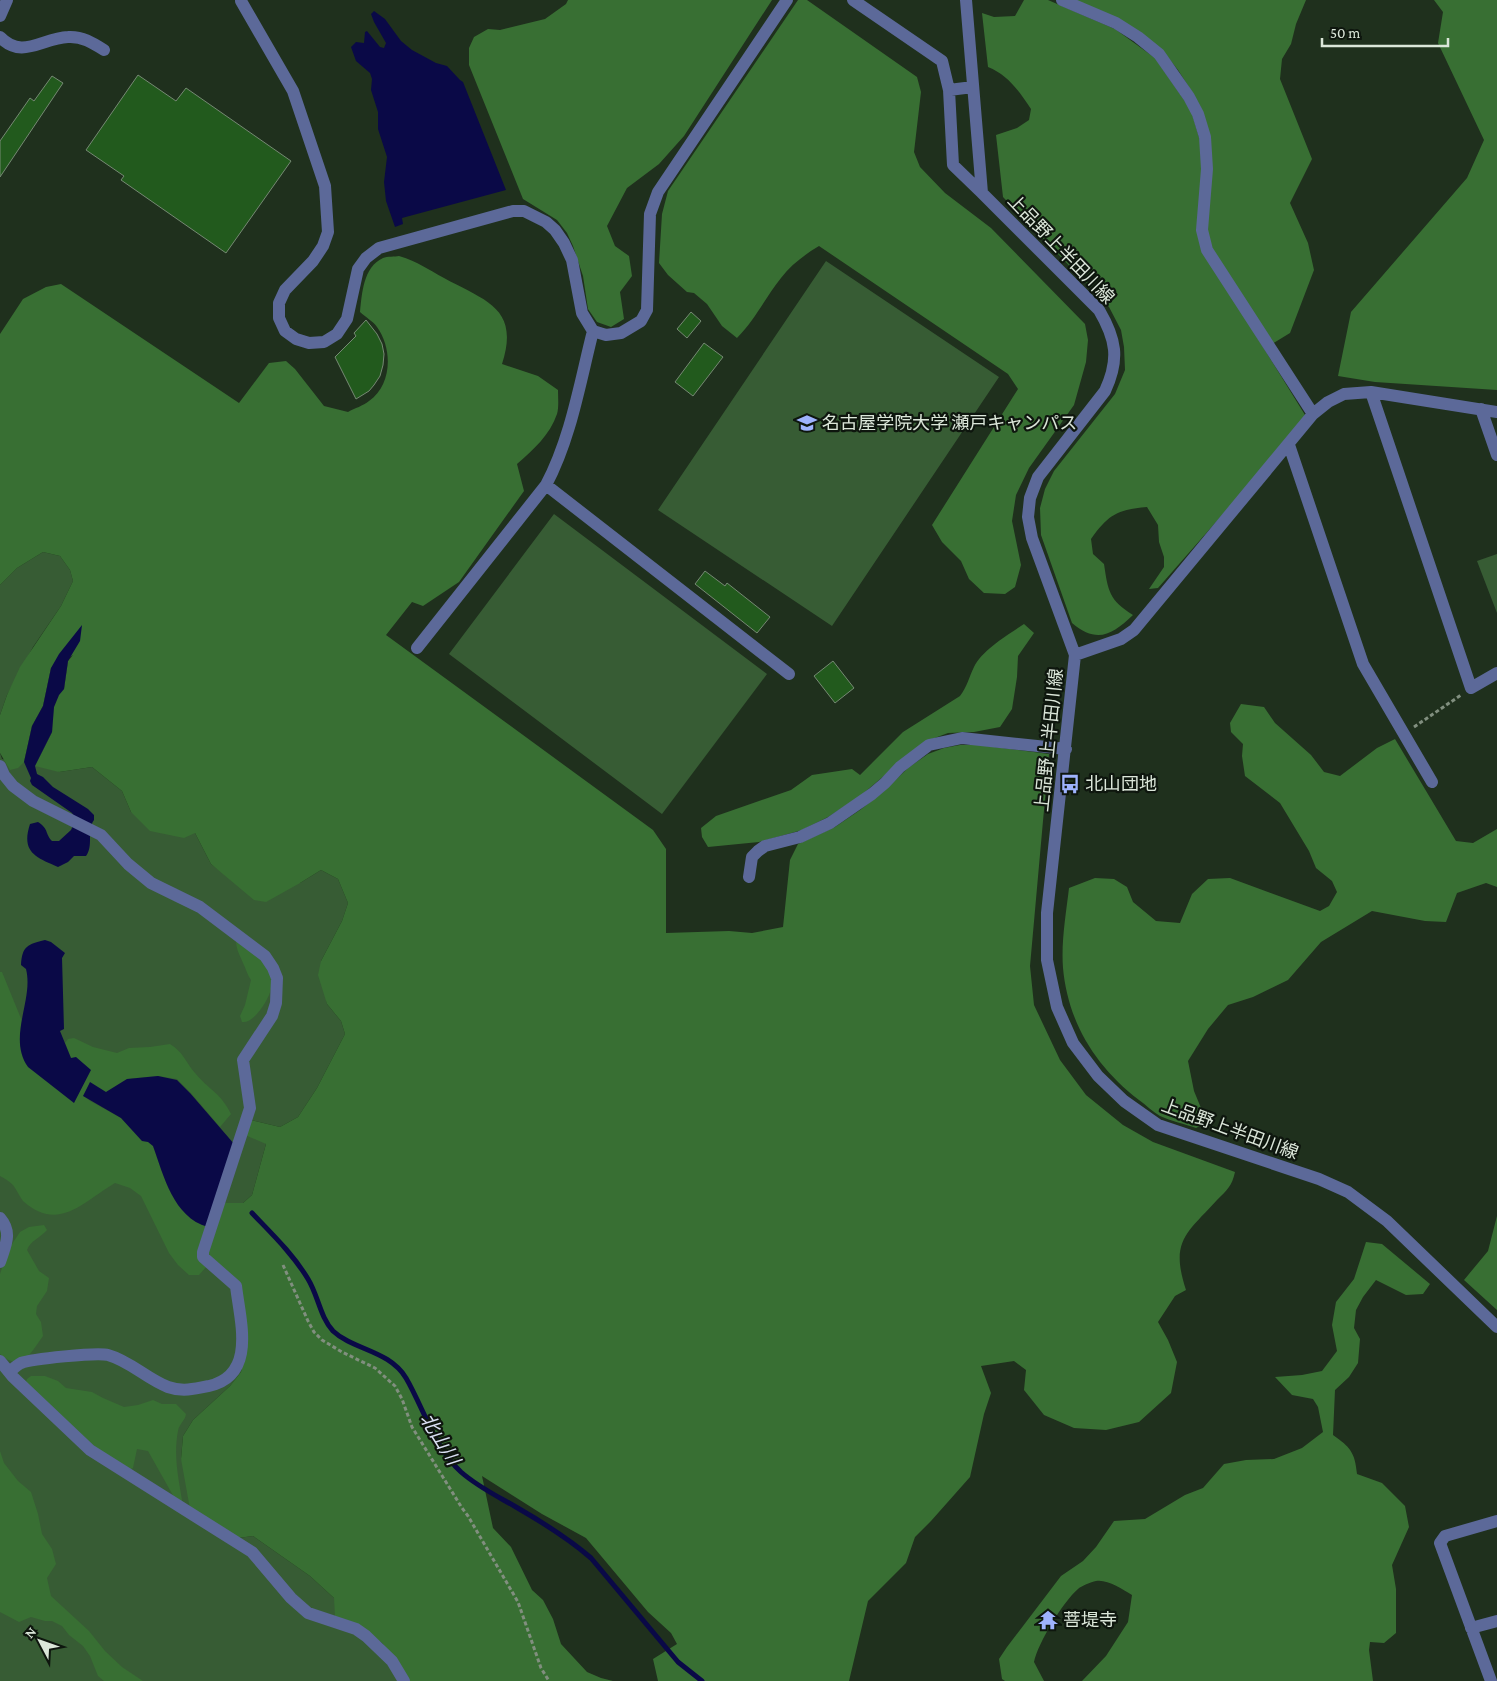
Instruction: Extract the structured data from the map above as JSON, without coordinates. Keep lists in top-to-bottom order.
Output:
{
  "streets": {
    "street": ["上品野上半田川線"]
  },
  "water": ["北山川"],
  "places": {
    "school or university": ["名古屋学院大学 瀬戸キャンパス"],
    "bus stop": ["北山団地"],
    "temple": ["菩堤寺"]
  },
  "scale_bar": "50 m",
  "north": "top left"
}
